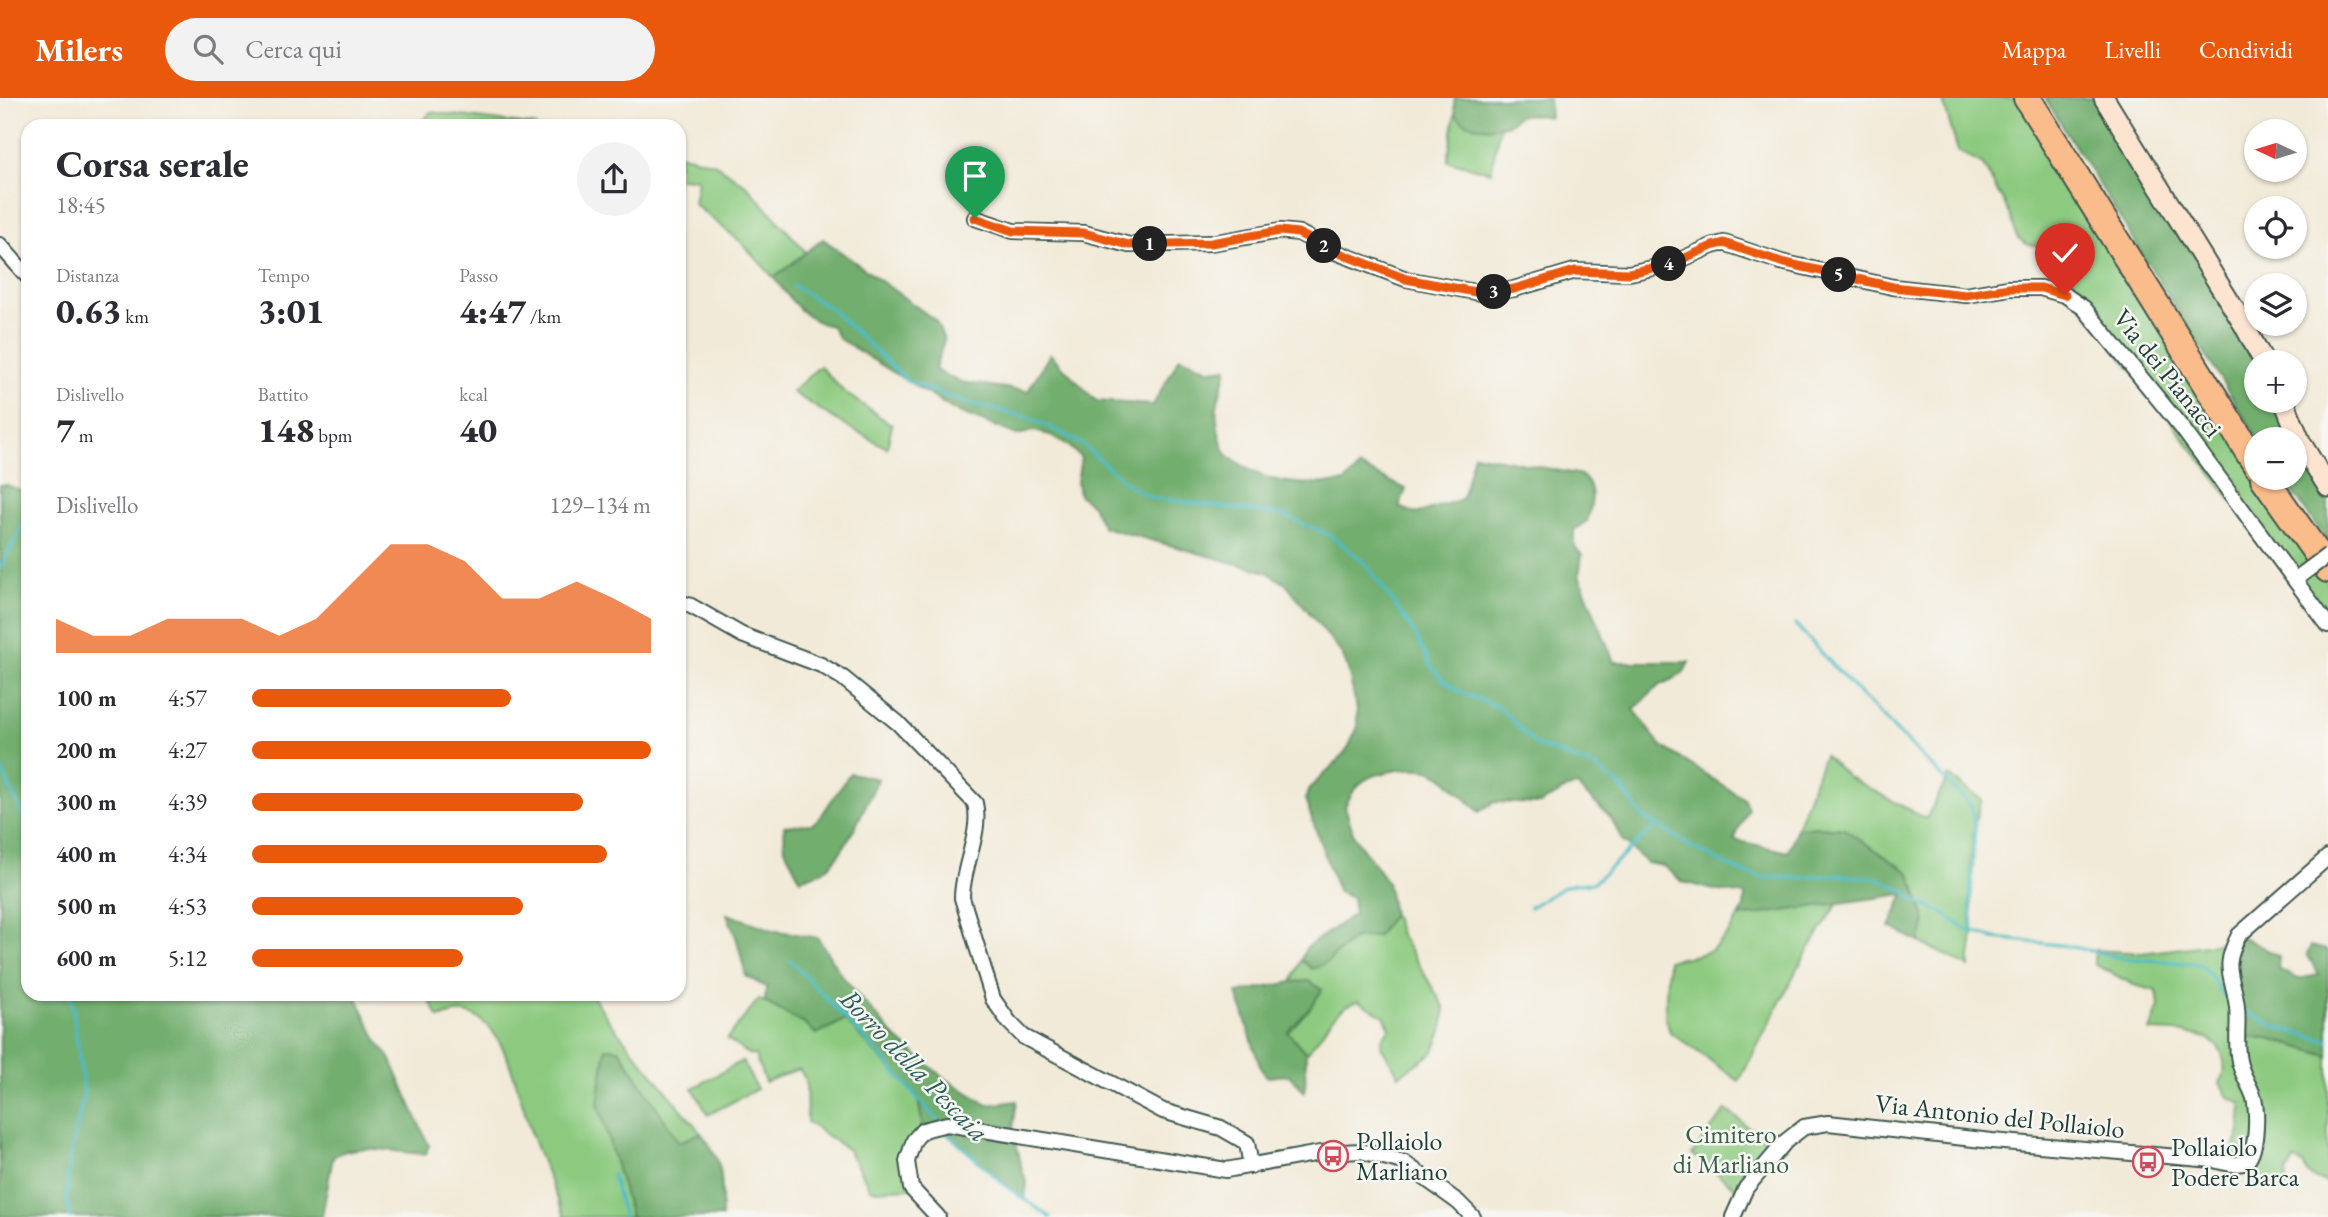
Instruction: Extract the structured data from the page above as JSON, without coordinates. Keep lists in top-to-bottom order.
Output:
{
  "streets": {
    "street": ["Via dei Pianacci", "Via Antonio del Pollaiolo"]
  },
  "water": ["Borro della Pescaia"],
  "parks": ["Cimitero di Marliano"],
  "places": {
    "bus stop": ["Pollaiolo Marliano", "Pollaiolo Podere Barca"]
  },
  "north": "left",
  "page": {
    "header": "Milers",
    "search": "Cerca qui",
    "nav": ["Mappa", "Livelli", "Condividi"],
    "map_buttons": ["+", "−"],
    "heading": ["Corsa serale", "18:45"],
    "pins": [
      "1",
      "2",
      "4",
      "5",
      "3"
    ],
    "stats": [
      ["Distanza", "0.63 km"],
      ["Tempo", "3:01"],
      ["Passo", "4:47 /km"],
      ["Dislivello", "7 m"],
      ["Battito", "148 bpm"],
      ["kcal", "40"]
    ],
    "chart": ["Dislivello", "129–134 m"],
    "list": [
      {
        "name": "100 m",
        "note": "4:57"
      },
      {
        "name": "200 m",
        "note": "4:27"
      },
      {
        "name": "300 m",
        "note": "4:39"
      },
      {
        "name": "400 m",
        "note": "4:34"
      },
      {
        "name": "500 m",
        "note": "4:53"
      },
      {
        "name": "600 m",
        "note": "5:12"
      }
    ]
  }
}
